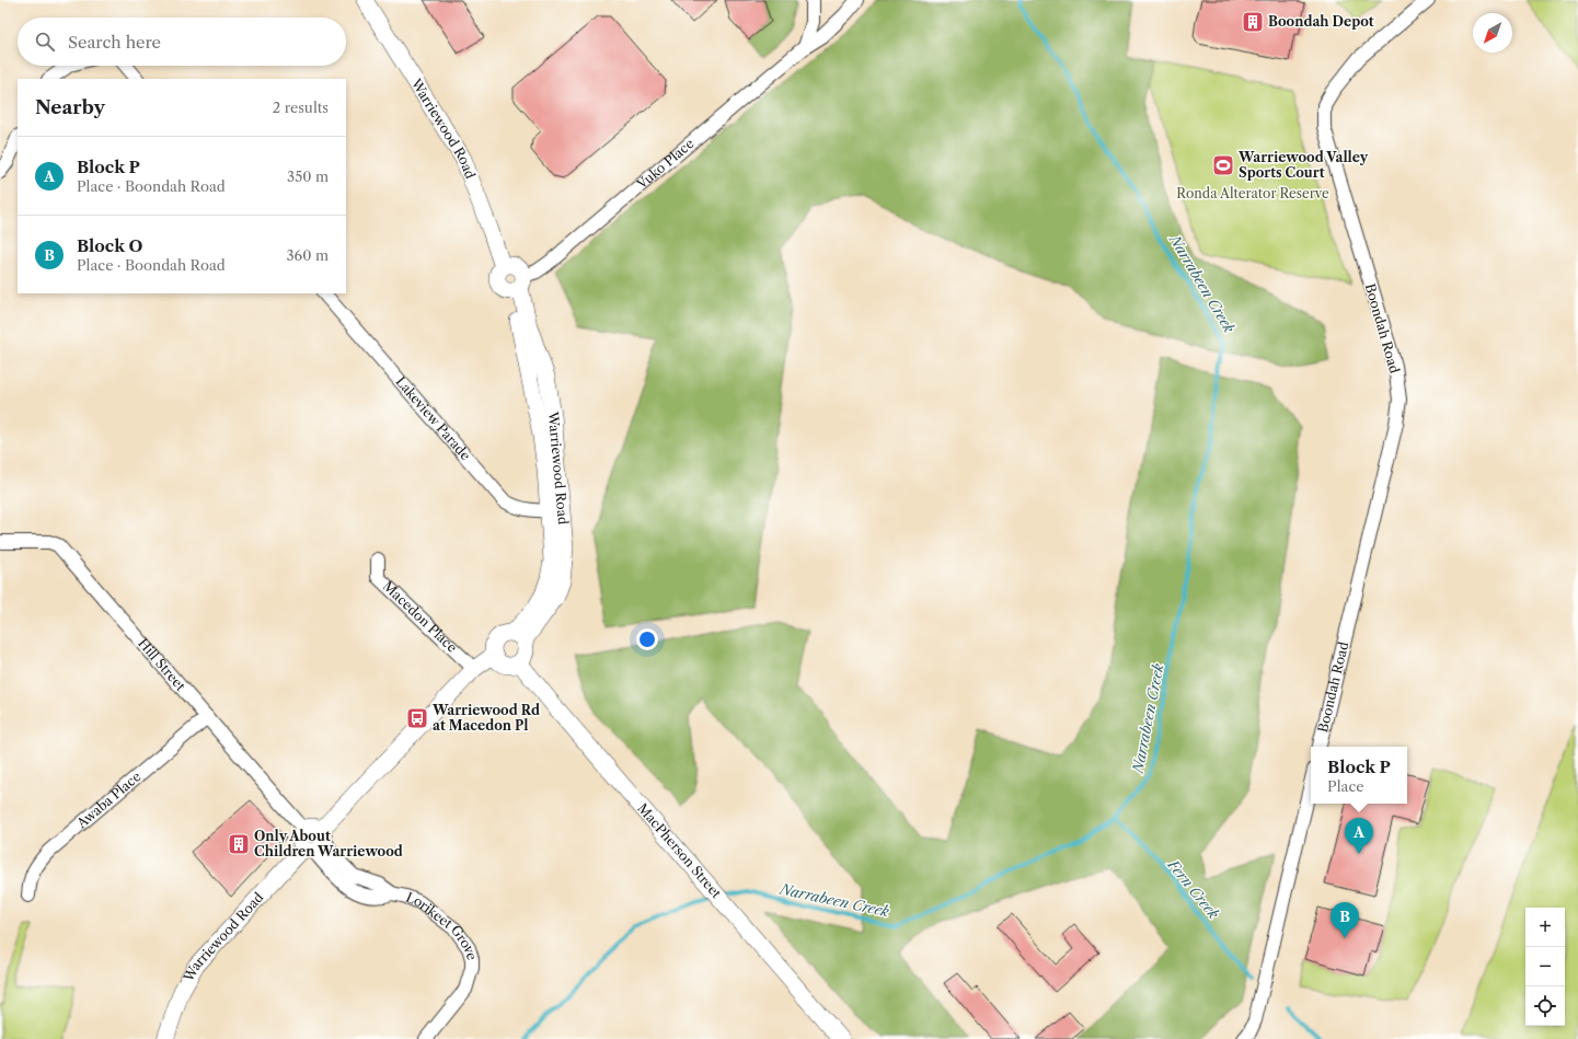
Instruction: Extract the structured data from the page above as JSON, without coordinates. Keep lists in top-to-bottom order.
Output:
{
  "streets": {
    "street": [
      "Warriewood Road",
      "Vuko Place",
      "Boondah Road",
      "Lakeview Parade",
      "Macedon Place",
      "Hill Street",
      "Awaba Place",
      "MacPherson Street",
      "Lorikeet Grove"
    ]
  },
  "crossings": [
    ["Warriewood Road", "Vuko Place"],
    ["Warriewood Road", "Lakeview Parade"],
    ["Warriewood Road", "Macedon Place"],
    ["Warriewood Road", "MacPherson Street"],
    ["Warriewood Road", "Lorikeet Grove"],
    ["Hill Street", "Awaba Place"]
  ],
  "water": ["Narrabeen Creek", "Fern Creek"],
  "parks": ["Ronda Alterator Reserve"],
  "places": {
    "building": ["Boondah Depot", "Only About Children Warriewood"],
    "sports": ["Warriewood Valley Sports Court"],
    "bus stop": ["Warriewood Rd at Macedon Pl"]
  },
  "north": "bottom left",
  "page": {
    "search": "Search here",
    "heading": ["Nearby", "2 results"],
    "list": [
      {
        "mark": "A",
        "name": "Block P",
        "note": "Place · Boondah Road",
        "value": "350 m"
      },
      {
        "mark": "B",
        "name": "Block O",
        "note": "Place · Boondah Road",
        "value": "360 m"
      }
    ],
    "popup": ["Block P", "Place"],
    "pins": ["A", "B"],
    "map_buttons": ["+", "−"]
  }
}
